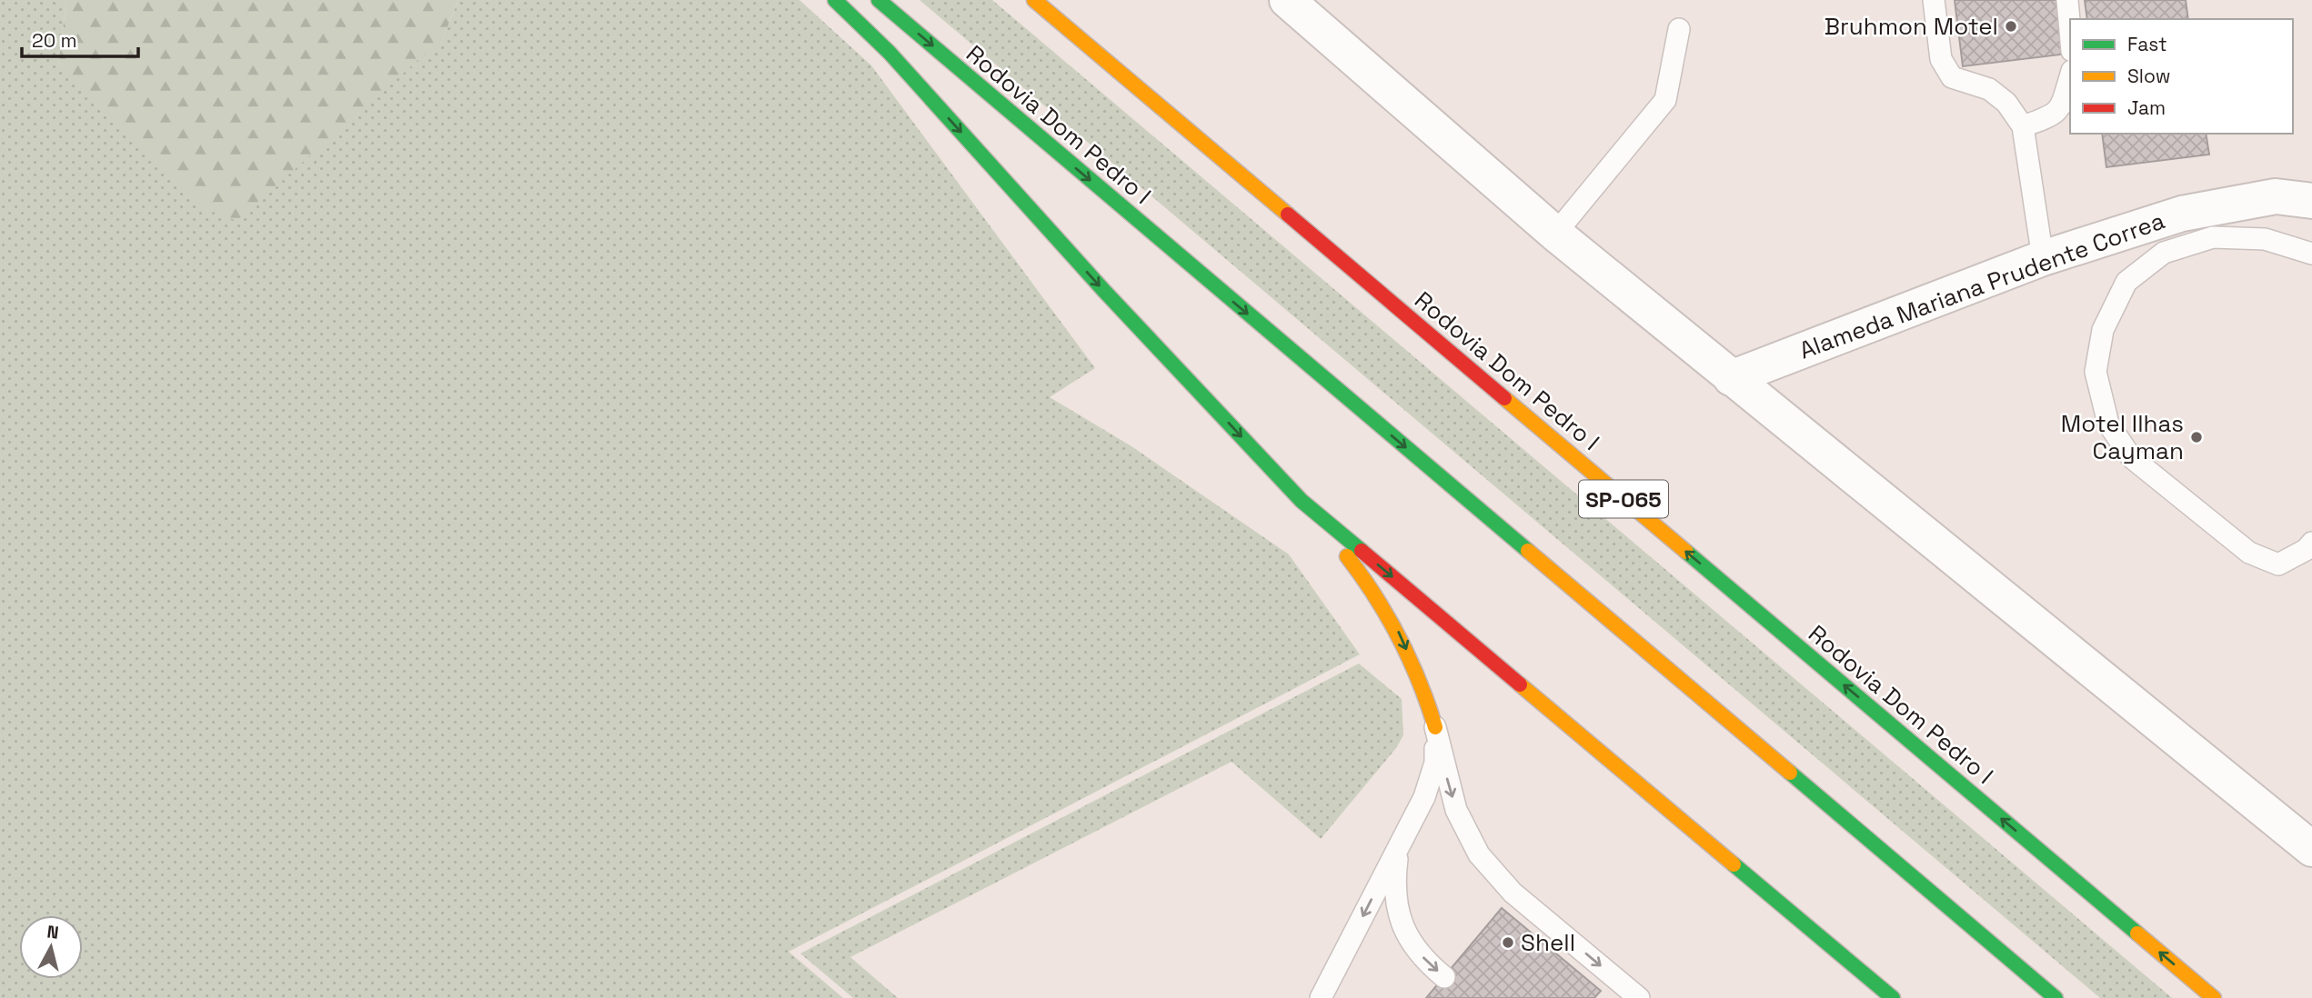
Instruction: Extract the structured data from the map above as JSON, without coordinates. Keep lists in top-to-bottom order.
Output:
{
  "streets": {
    "highway": ["Rodovia Dom Pedro I", "SP-065"],
    "street": ["Alameda Mariana Prudente Correa"]
  },
  "places": ["Bruhmon Motel", "Motel Ilhas Cayman", "Shell"],
  "legend": ["Fast", "Slow", "Jam"],
  "scale_bar": "20 m",
  "north": "top"
}
